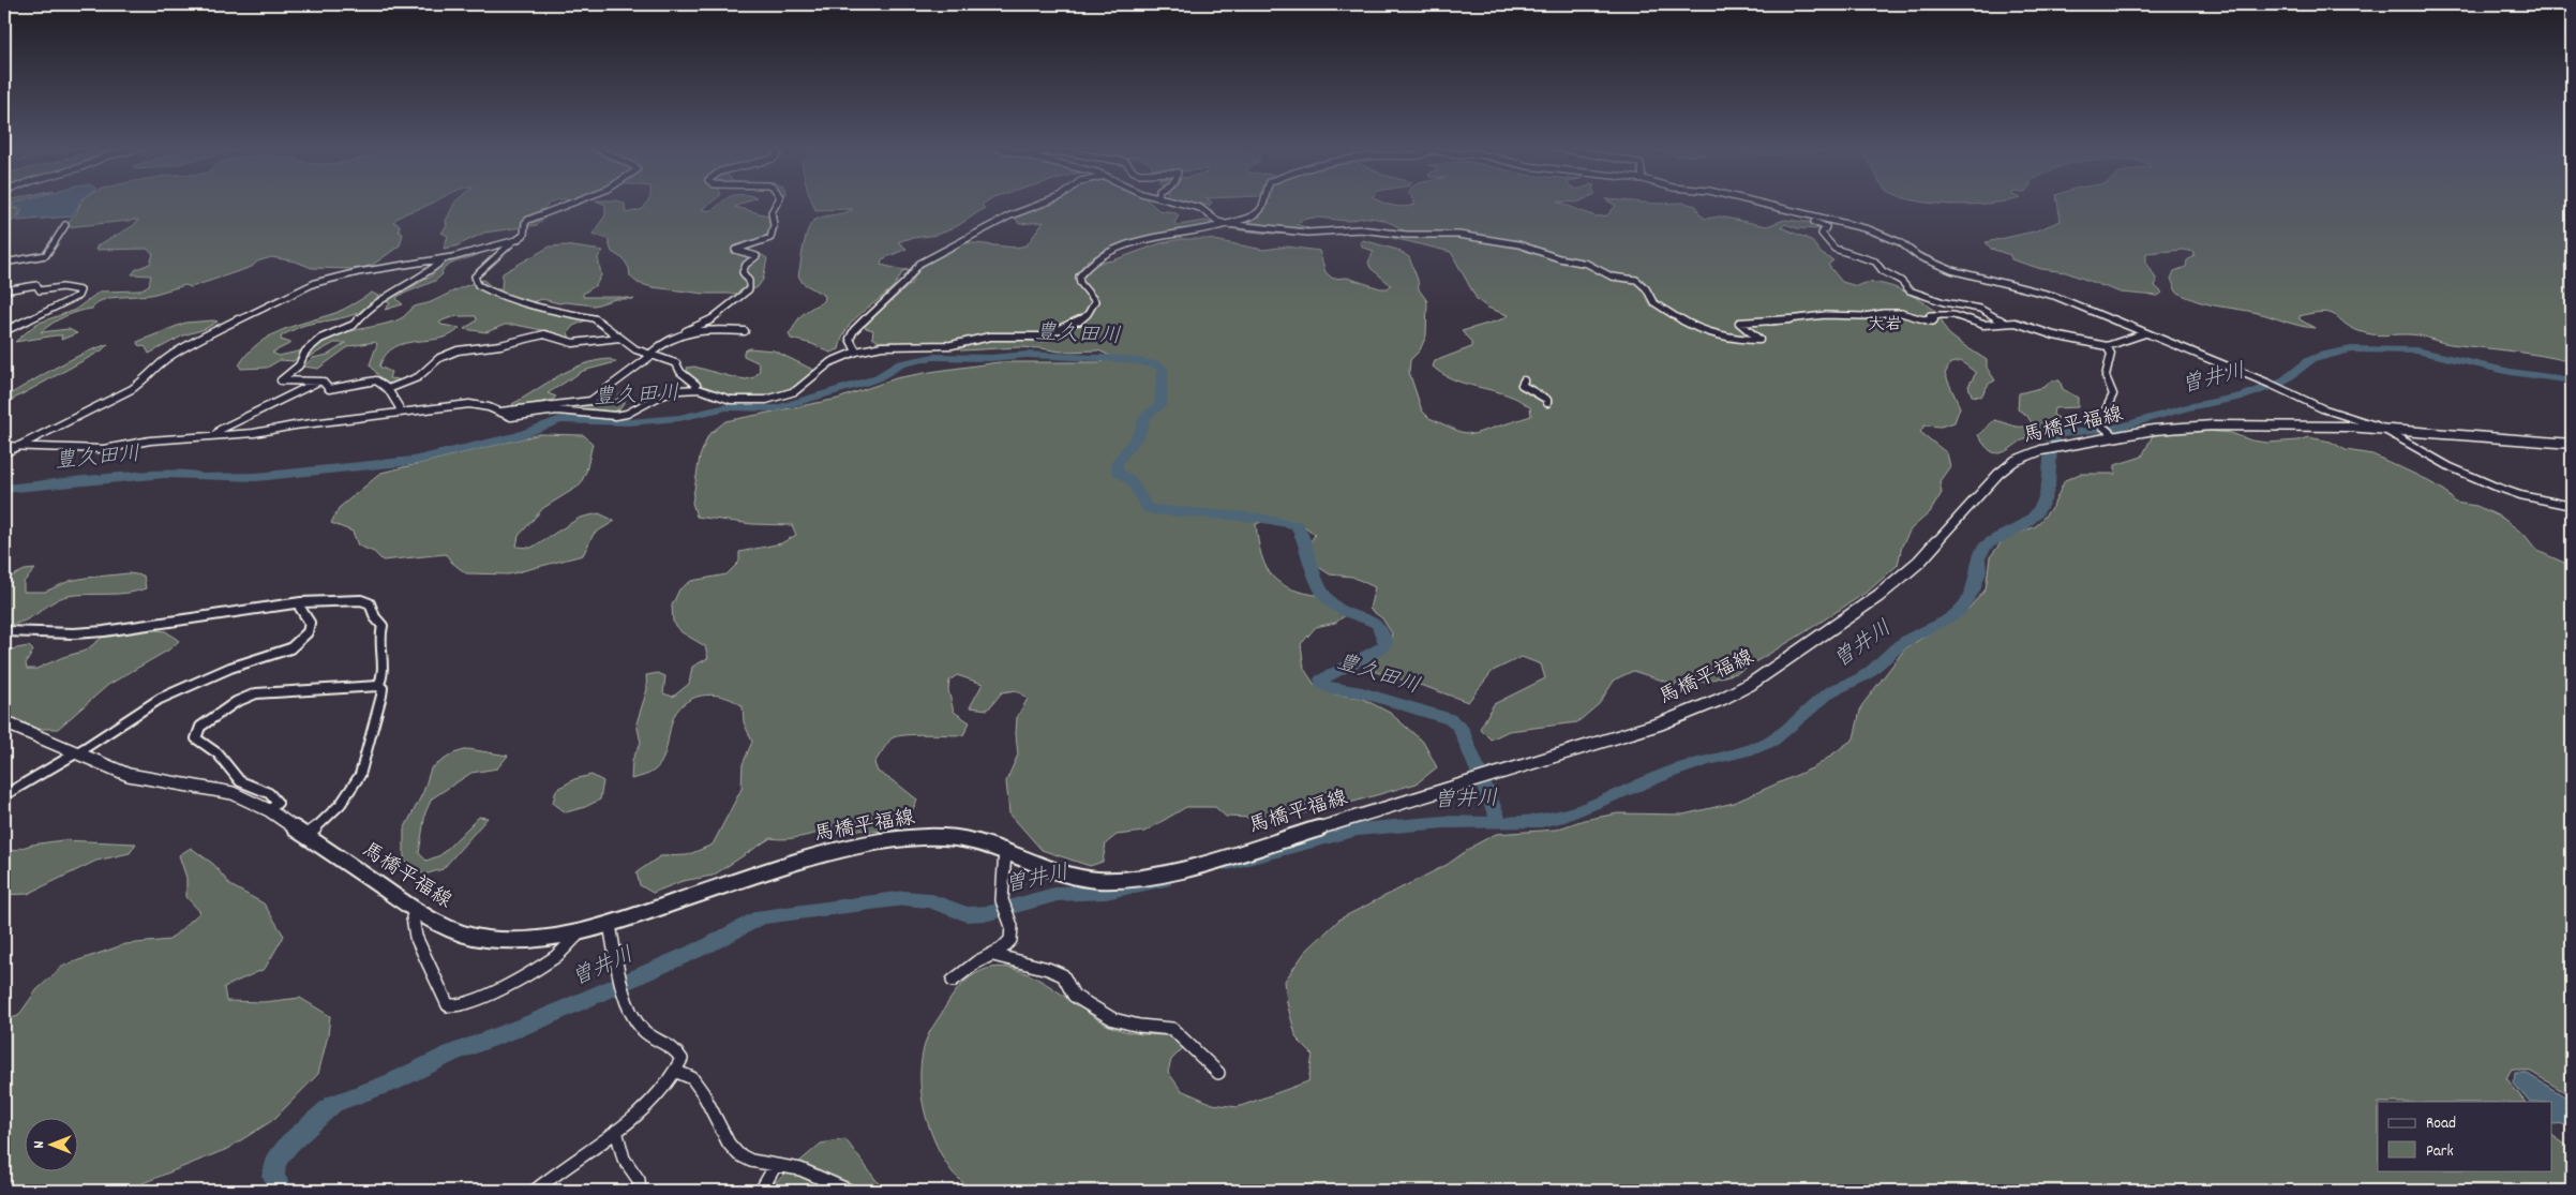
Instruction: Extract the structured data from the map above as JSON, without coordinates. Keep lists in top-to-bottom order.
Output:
{
  "streets": {
    "main road": ["馬橋平福線"]
  },
  "districts": ["大岩"],
  "water": ["豊久田川", "曽井川"],
  "legend": ["Road", "Park"],
  "north": "left"
}
